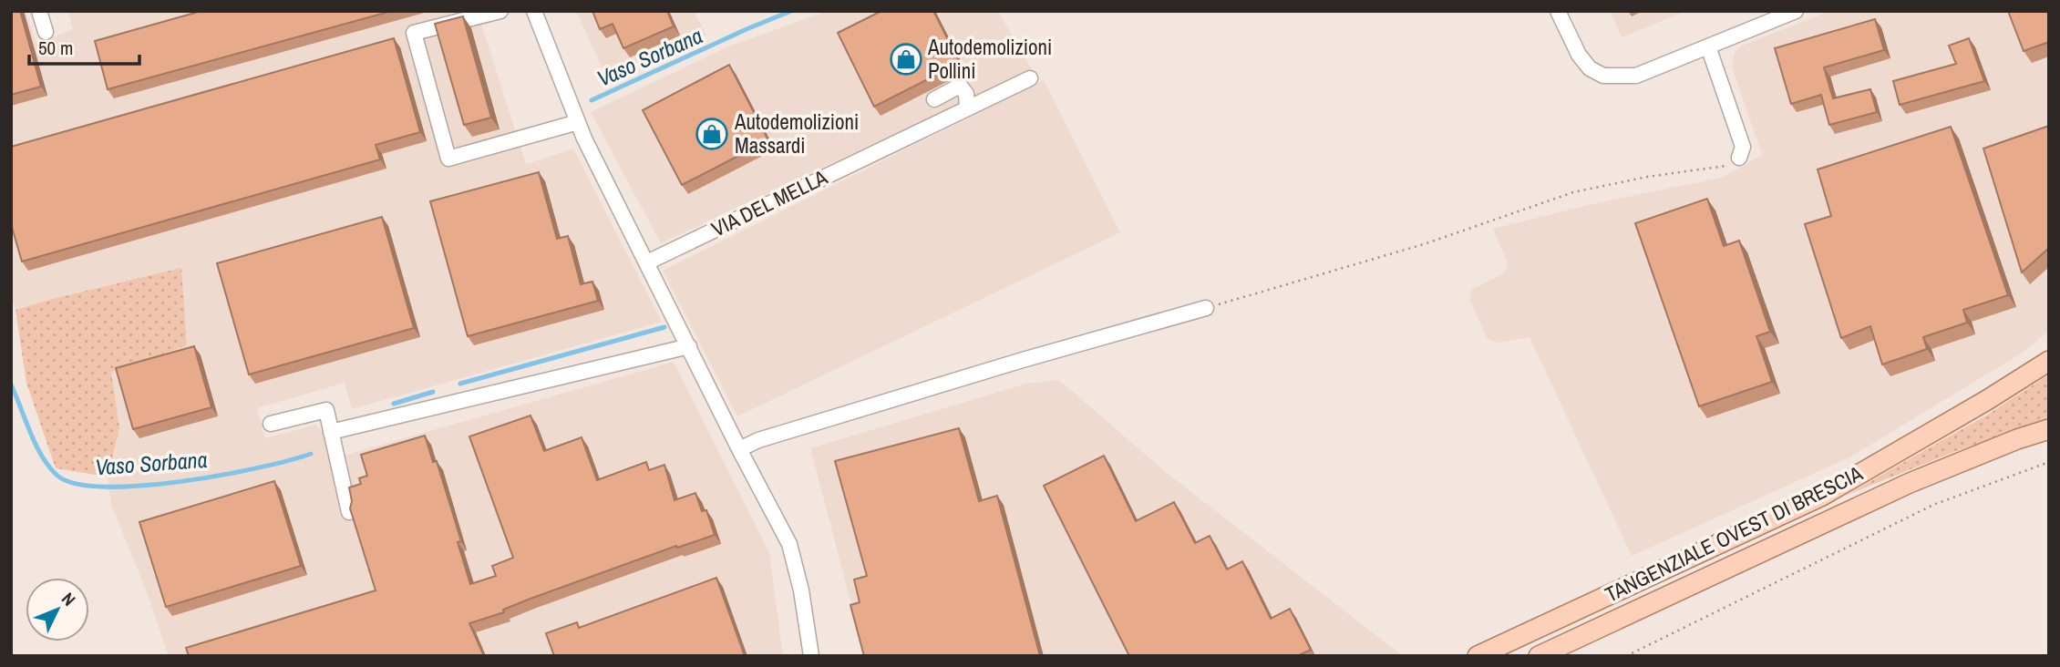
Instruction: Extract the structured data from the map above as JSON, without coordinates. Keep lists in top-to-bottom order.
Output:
{
  "streets": {
    "main road": ["TANGENZIALE OVEST DI BRESCIA"],
    "street": ["VIA DEL MELLA"]
  },
  "water": ["Vaso Sorbana"],
  "places": {
    "shop": ["Autodemolizioni Pollini", "Autodemolizioni Massardi"]
  },
  "scale_bar": "50 m",
  "north": "top right"
}
